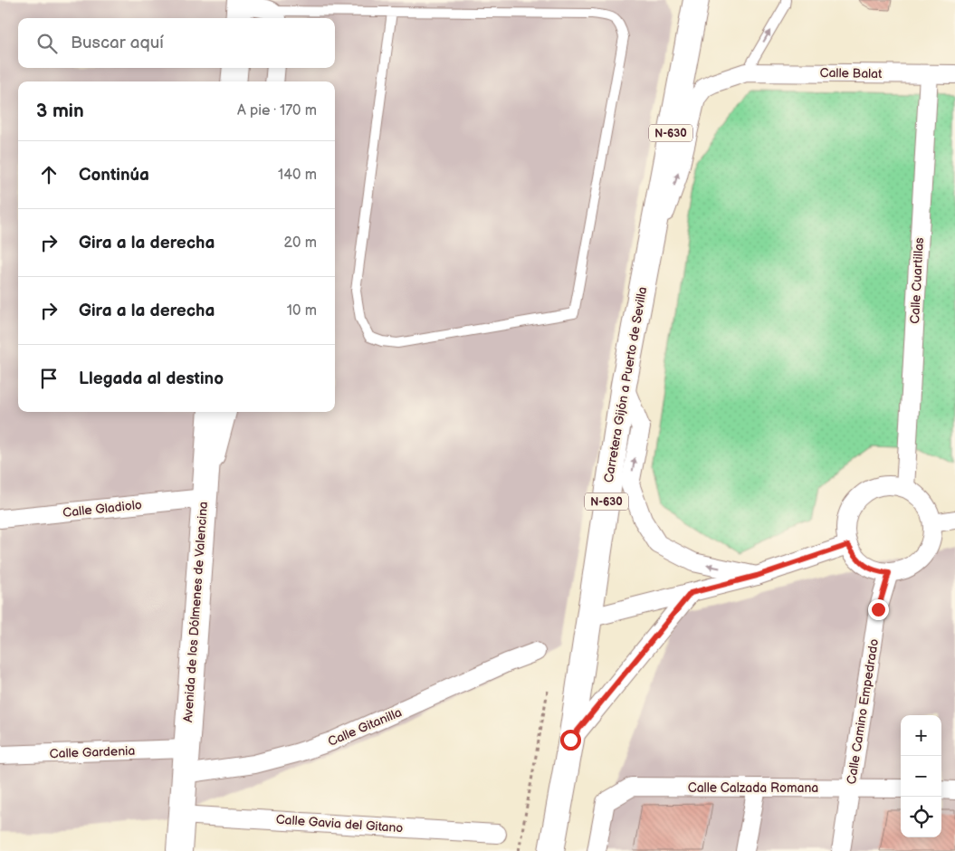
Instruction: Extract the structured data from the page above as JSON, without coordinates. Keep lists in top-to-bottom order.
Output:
{
  "streets": {
    "main road": ["N-630", "Carretera Gijón a Puerto de Sevilla", "Avenida de los Dólmenes de Valencina"],
    "street": [
      "Calle Balat",
      "Calle Cuartillas",
      "Calle Gladiolo",
      "Calle Camino Empedrado",
      "Calle Gitanilla",
      "Calle Gardenia",
      "Calle Calzada Romana",
      "Calle Gavia del Gitano"
    ]
  },
  "crossings": [
    ["Calle Balat", "Calle Cuartillas"],
    ["Calle Balat", "Carretera Gijón a Puerto de Sevilla"],
    ["Calle Cuartillas", "Calle Camino Empedrado"],
    ["Calle Gladiolo", "Avenida de los Dólmenes de Valencina"],
    ["Avenida de los Dólmenes de Valencina", "Calle Gitanilla"],
    ["Avenida de los Dólmenes de Valencina", "Calle Gardenia"],
    ["Avenida de los Dólmenes de Valencina", "Calle Gavia del Gitano"],
    ["Calle Camino Empedrado", "Calle Calzada Romana"]
  ],
  "one_way": ["Calle Balat"],
  "page": {
    "search": "Buscar aquí",
    "heading": ["3 min", "A pie · 170 m"],
    "list": [
      ["Continúa", "140 m"],
      ["Gira a la derecha", "20 m"],
      ["Gira a la derecha", "10 m"],
      "Llegada al destino"
    ],
    "map_buttons": ["+", "−"]
  }
}
